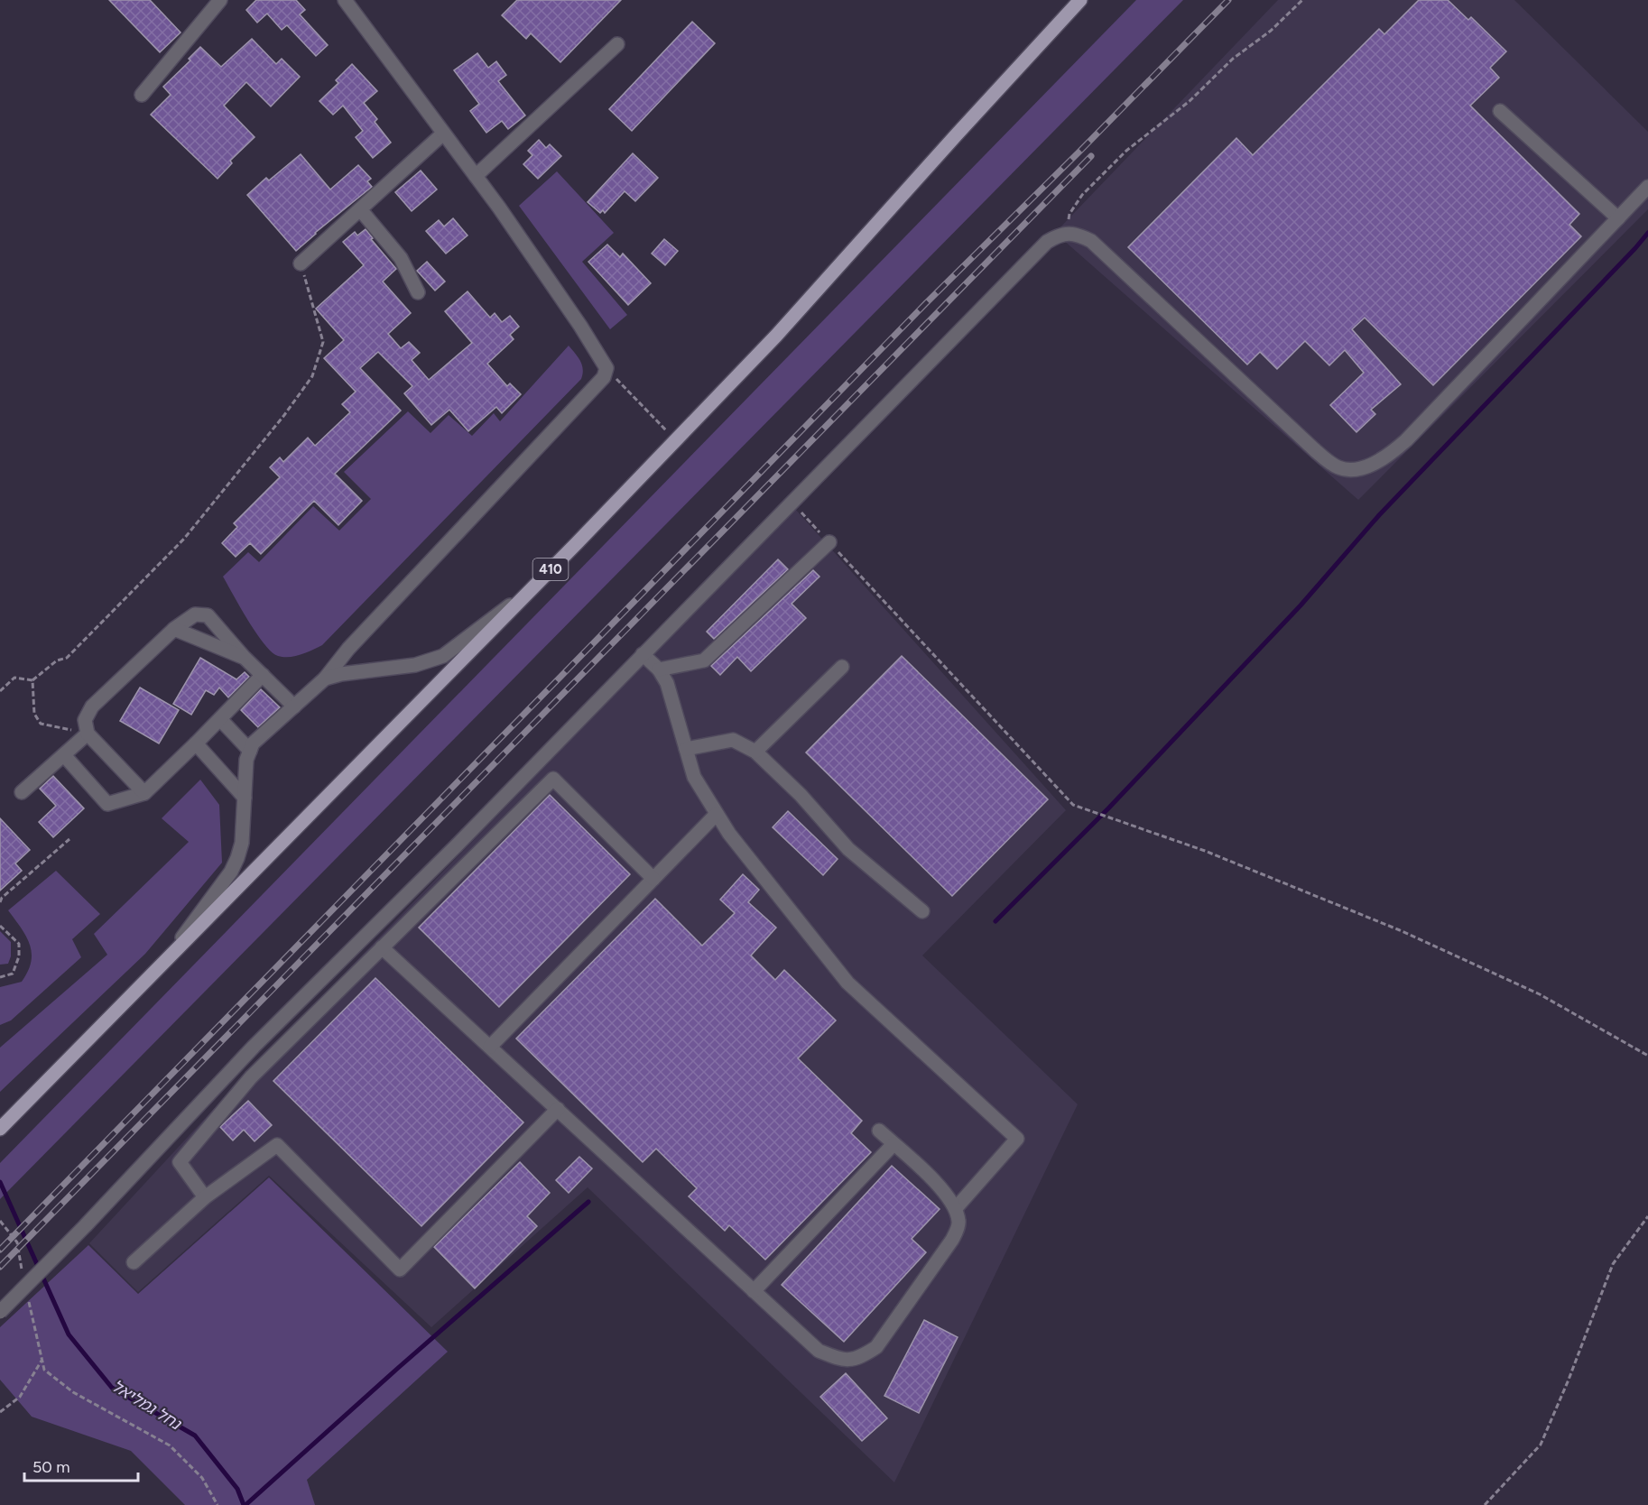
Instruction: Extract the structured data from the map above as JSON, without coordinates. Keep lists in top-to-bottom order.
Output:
{
  "streets": {
    "main road": ["410"]
  },
  "water": ["נחל גמליאל"],
  "scale_bar": "50 m"
}
